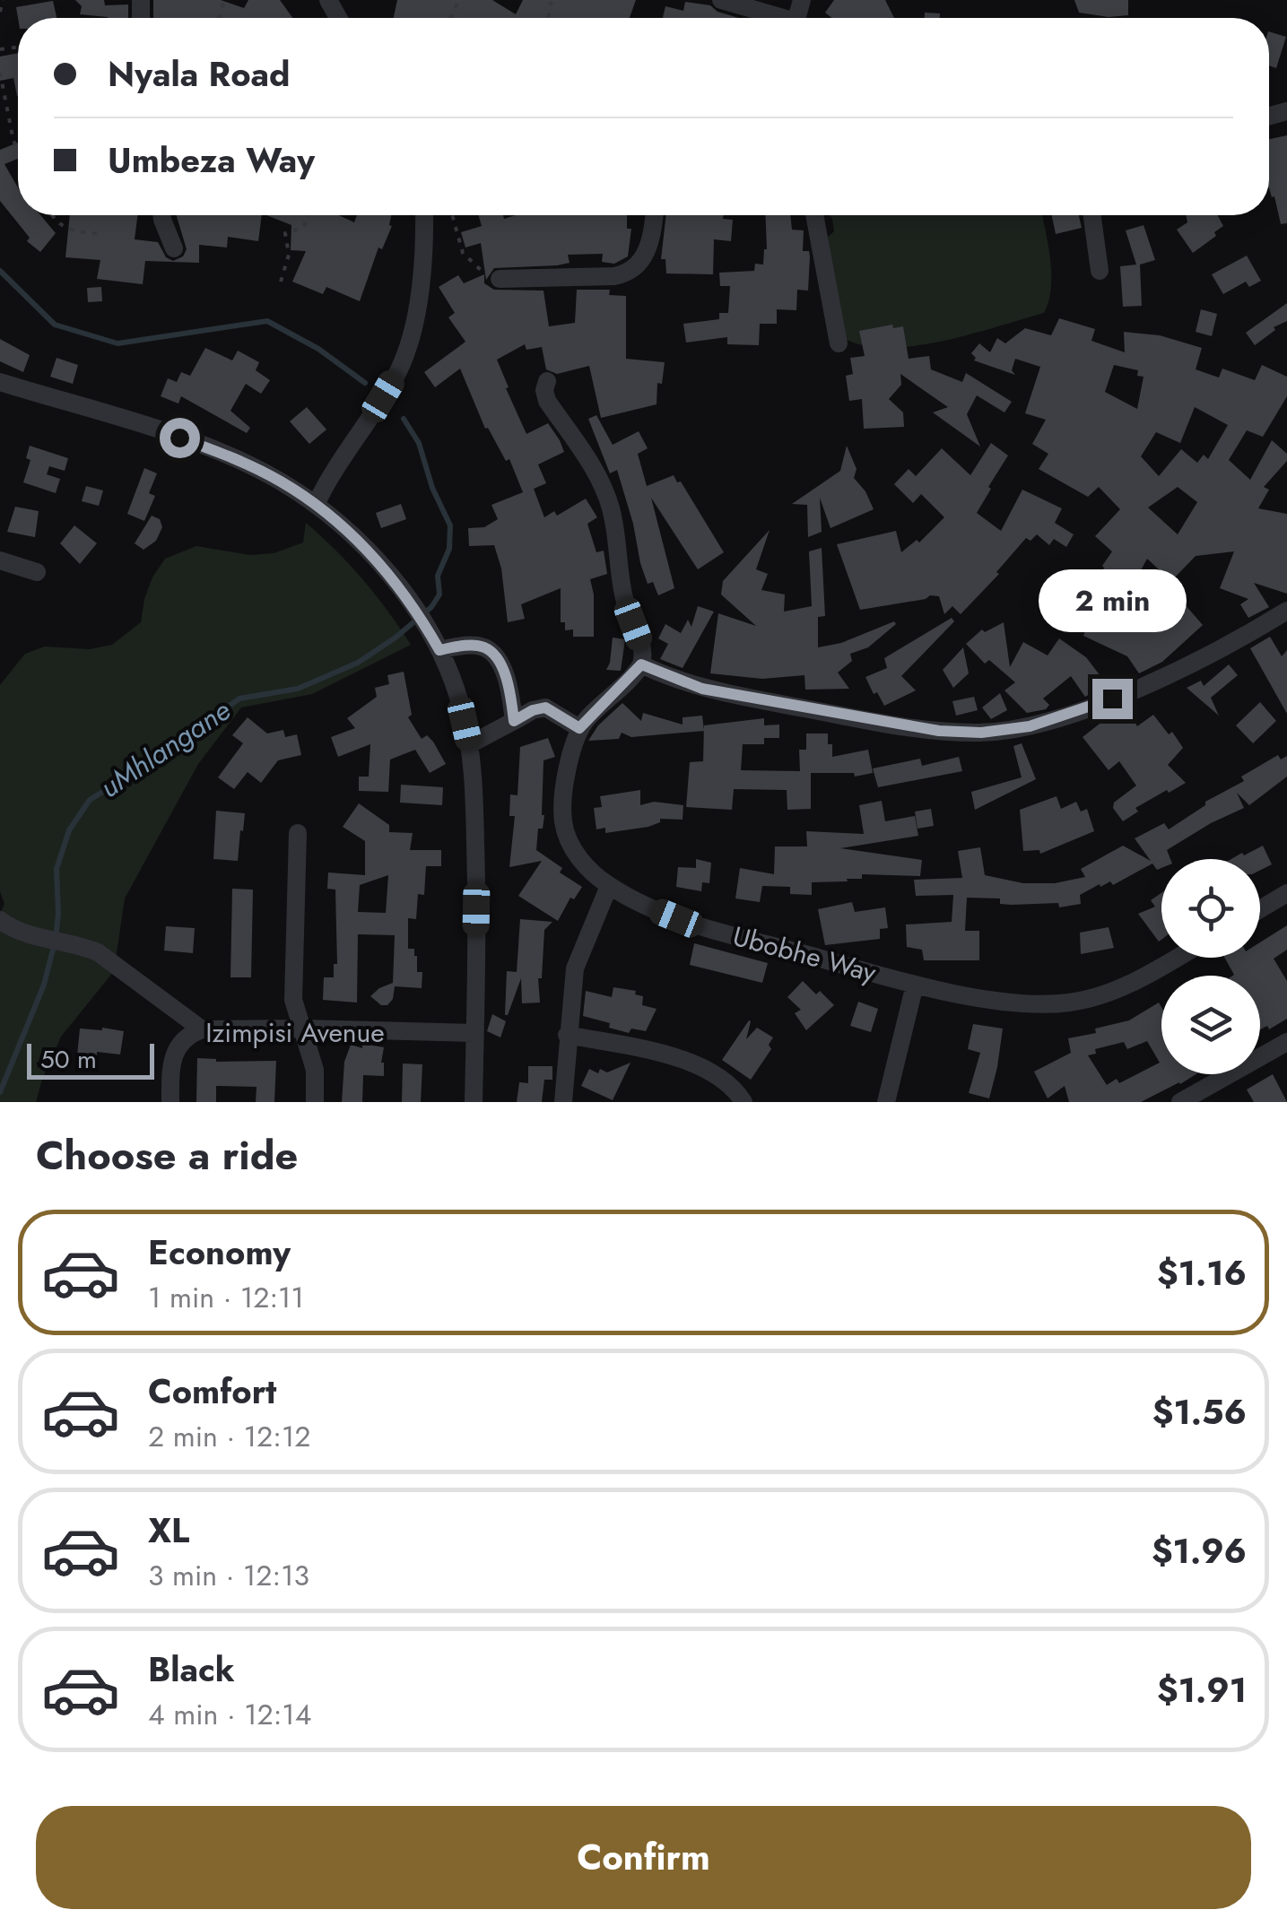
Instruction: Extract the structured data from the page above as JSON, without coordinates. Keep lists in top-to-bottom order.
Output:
{
  "streets": {
    "street": ["Ubobhe Way", "Izimpisi Avenue"]
  },
  "water": ["uMhlangane"],
  "scale_bar": "50 m",
  "page": {
    "banner": ["Nyala Road", "Umbeza Way"],
    "bubble": "2 min",
    "scale": "50 m",
    "heading": "Choose a ride",
    "list": [
      {
        "name": "Economy",
        "note": "1 min · 12:11",
        "value": "$1.16"
      },
      {
        "name": "Comfort",
        "note": "2 min · 12:12",
        "value": "$1.56"
      },
      {
        "name": "XL",
        "note": "3 min · 12:13",
        "value": "$1.96"
      },
      {
        "name": "Black",
        "note": "4 min · 12:14",
        "value": "$1.91"
      }
    ],
    "buttons": "Confirm"
  }
}
